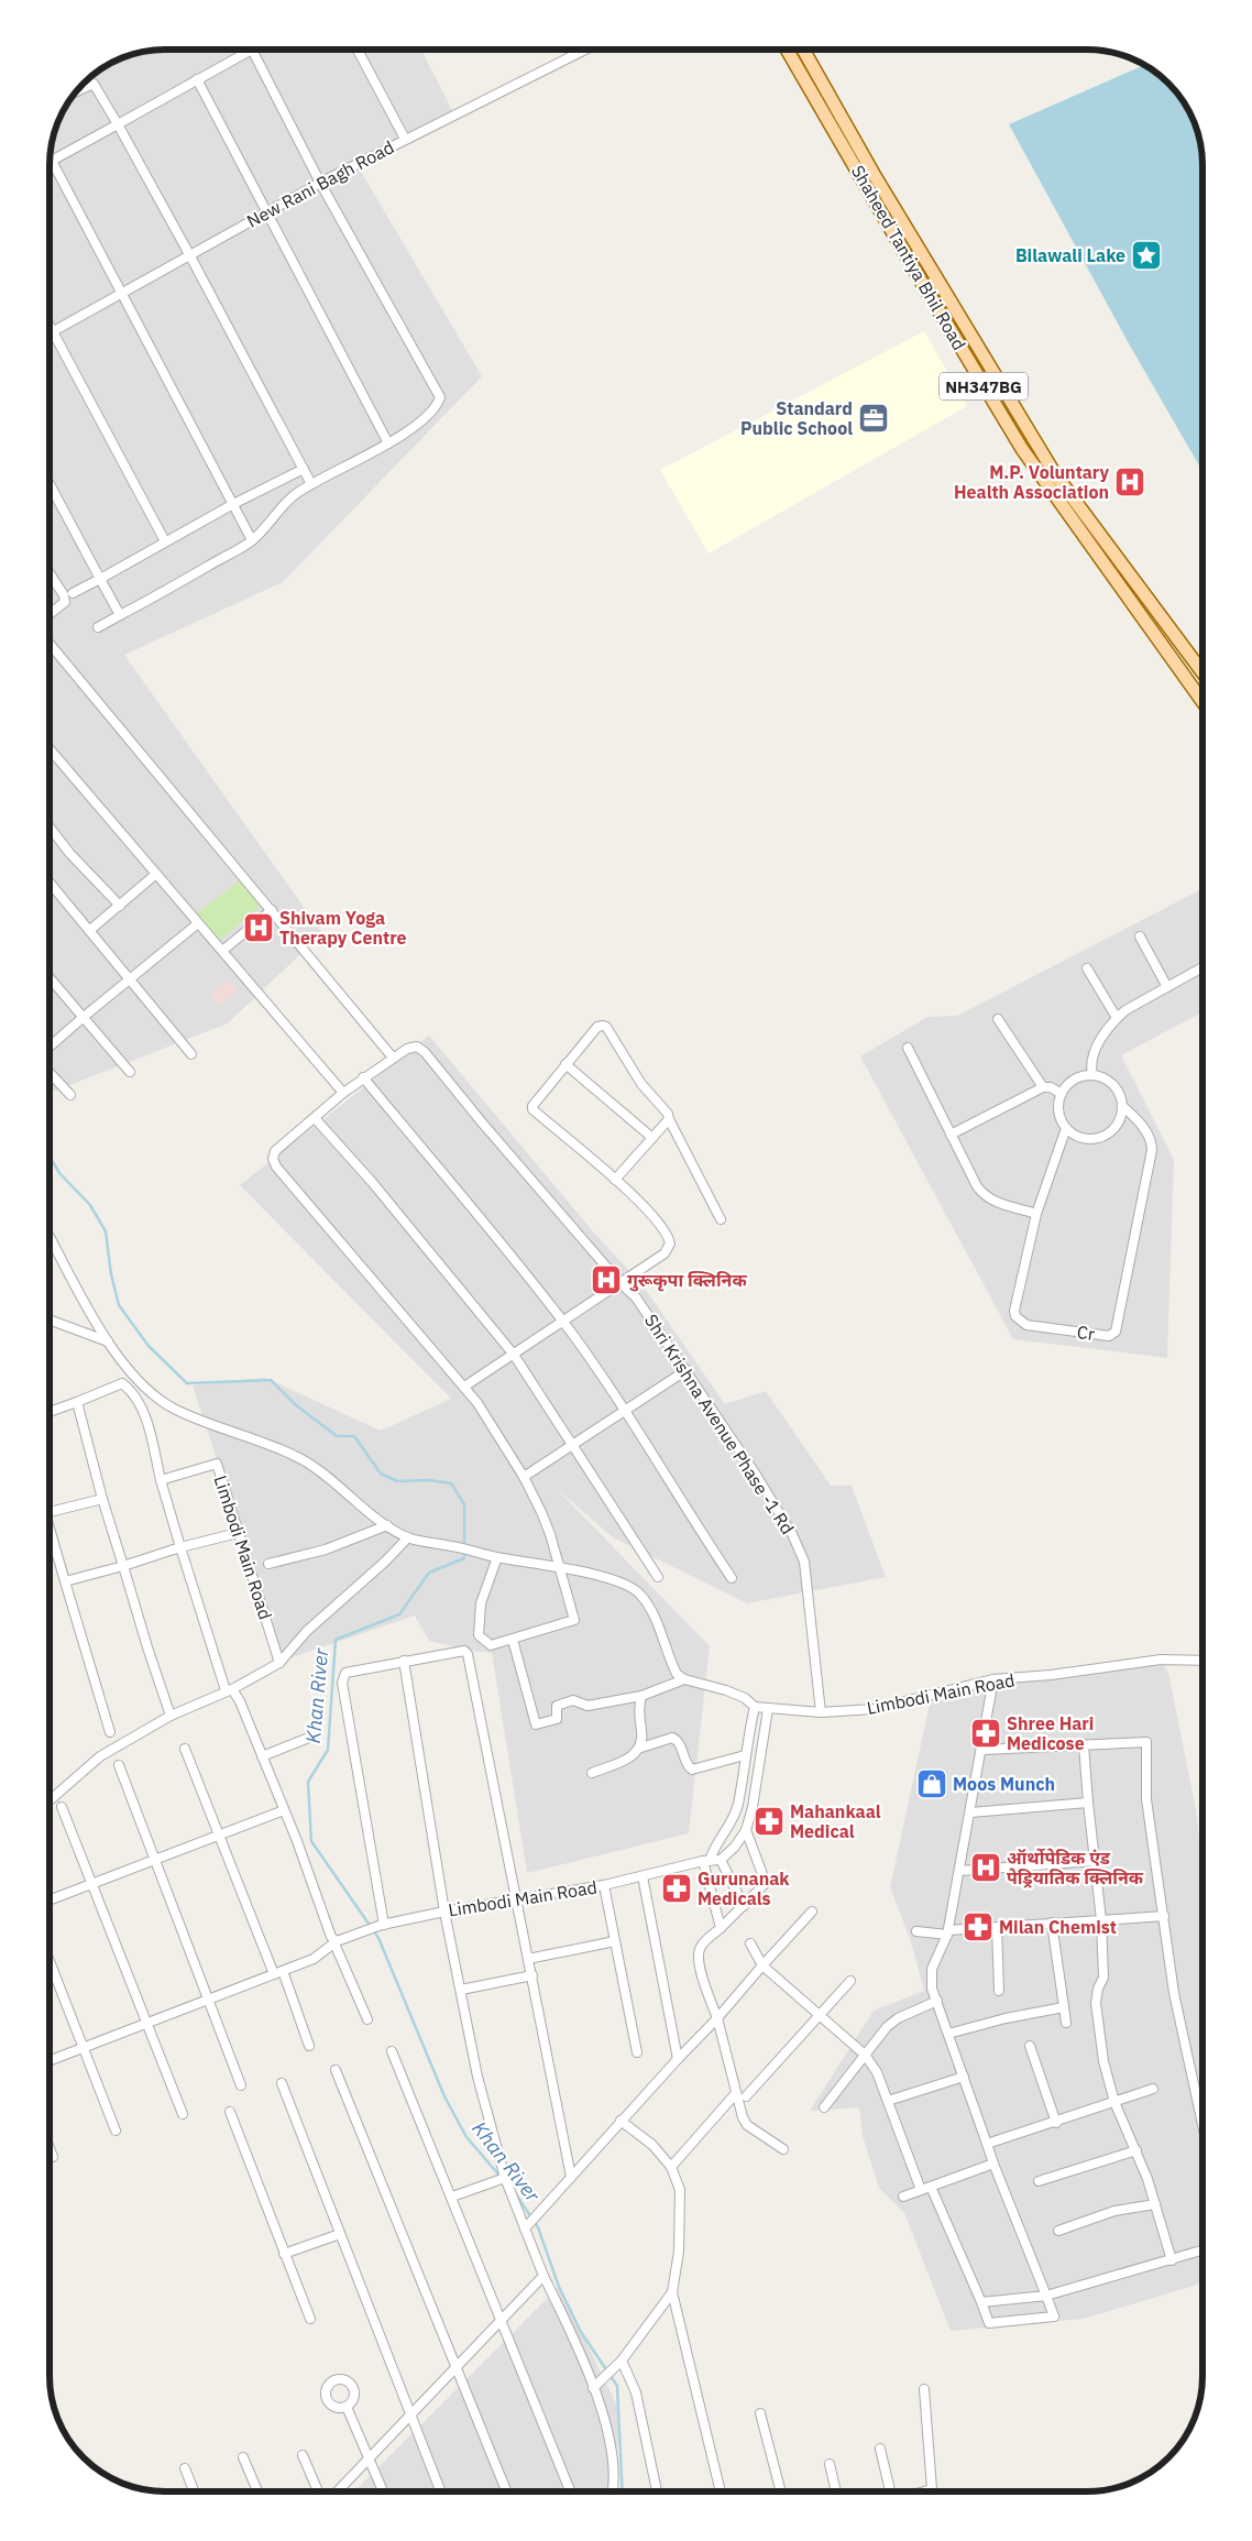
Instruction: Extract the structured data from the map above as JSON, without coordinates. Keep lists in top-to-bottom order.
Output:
{
  "streets": {
    "main road": ["Shaheed Tantiya Bhil Road", "NH347BG"],
    "street": [
      "New Rani Bagh Road",
      "Cr",
      "Shri Krishna Avenue Phase -1 Rd",
      "Limbodi Main Road"
    ]
  },
  "crossings": [
    ["Shri Krishna Avenue Phase -1 Rd", "Limbodi Main Road"]
  ],
  "water": ["Khan River"],
  "places": {
    "place": ["Bilawali Lake"],
    "office": ["Standard Public School"],
    "hospital": [
      "M.P. Voluntary Health Association",
      "Shivam Yoga Therapy Centre",
      "गुरूकृपा क्लिनिक",
      "ऑर्थोपेडिक एंड पेड्रियातिक क्लिनिक"
    ],
    "pharmacy": [
      "Shree Hari Medicose",
      "Mahankaal Medical",
      "Gurunanak Medicals",
      "Milan Chemist"
    ],
    "shop": ["Moos Munch"]
  }
}
